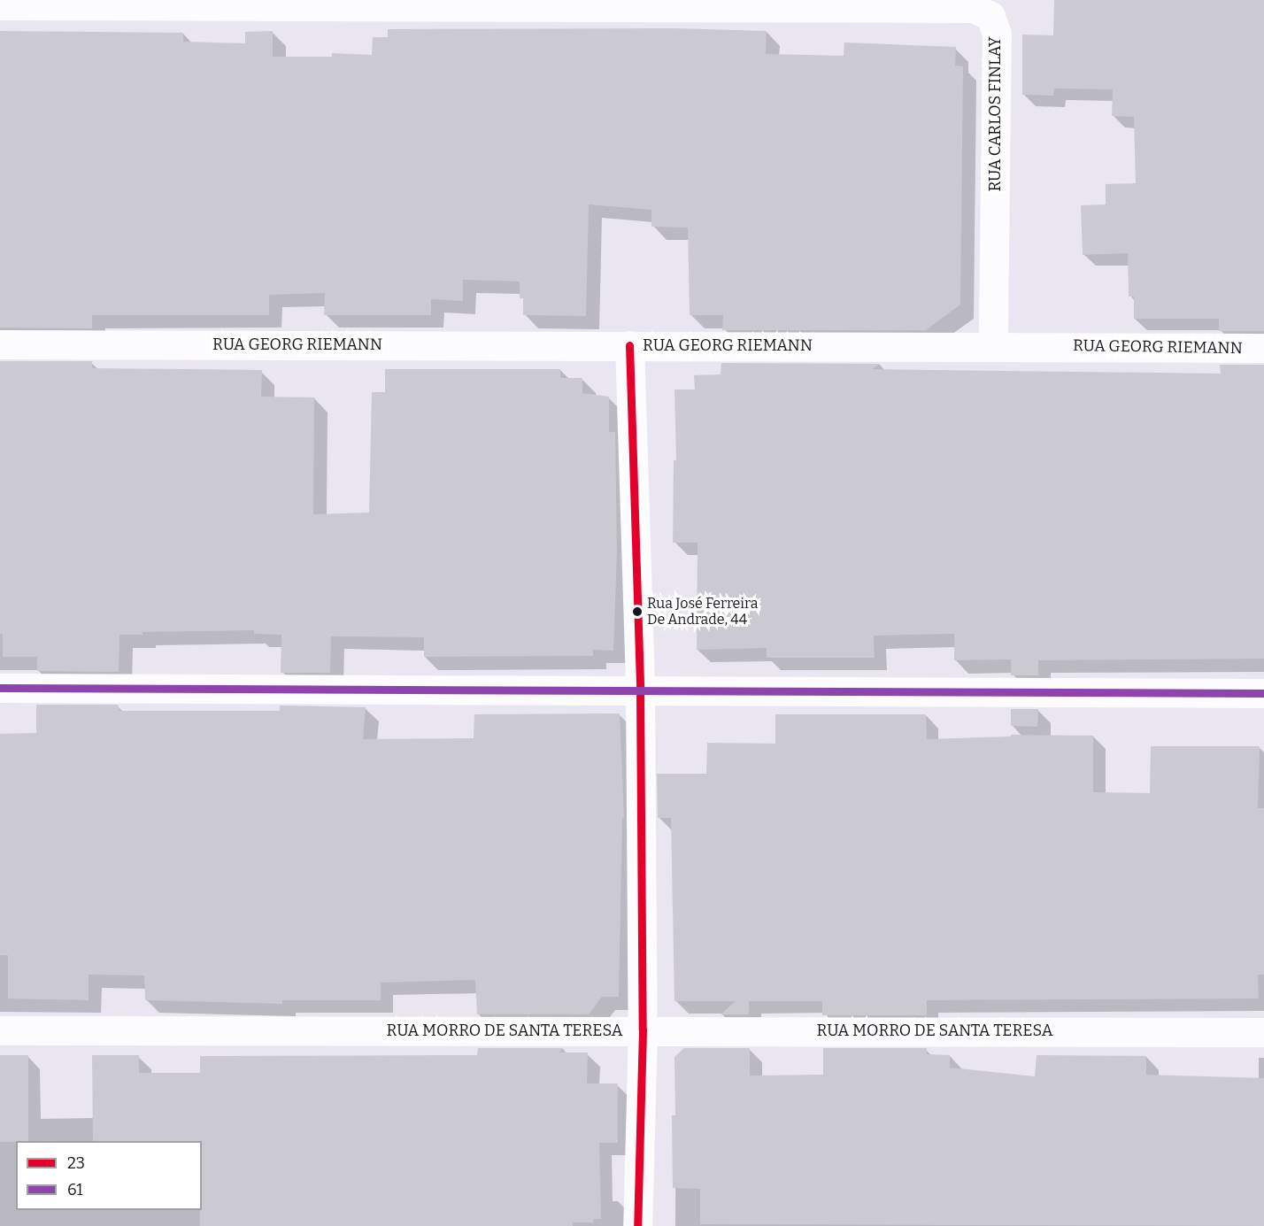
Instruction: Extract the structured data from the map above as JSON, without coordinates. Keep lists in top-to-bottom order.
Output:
{
  "streets": {
    "street": ["RUA CARLOS FINLAY", "RUA GEORG RIEMANN", "RUA MORRO DE SANTA TERESA"]
  },
  "crossings": [
    ["RUA CARLOS FINLAY", "RUA GEORG RIEMANN"]
  ],
  "places": ["Rua José Ferreira De Andrade, 44"],
  "lines": ["transit line 23", "transit line 61"],
  "legend": ["23", "61"]
}
